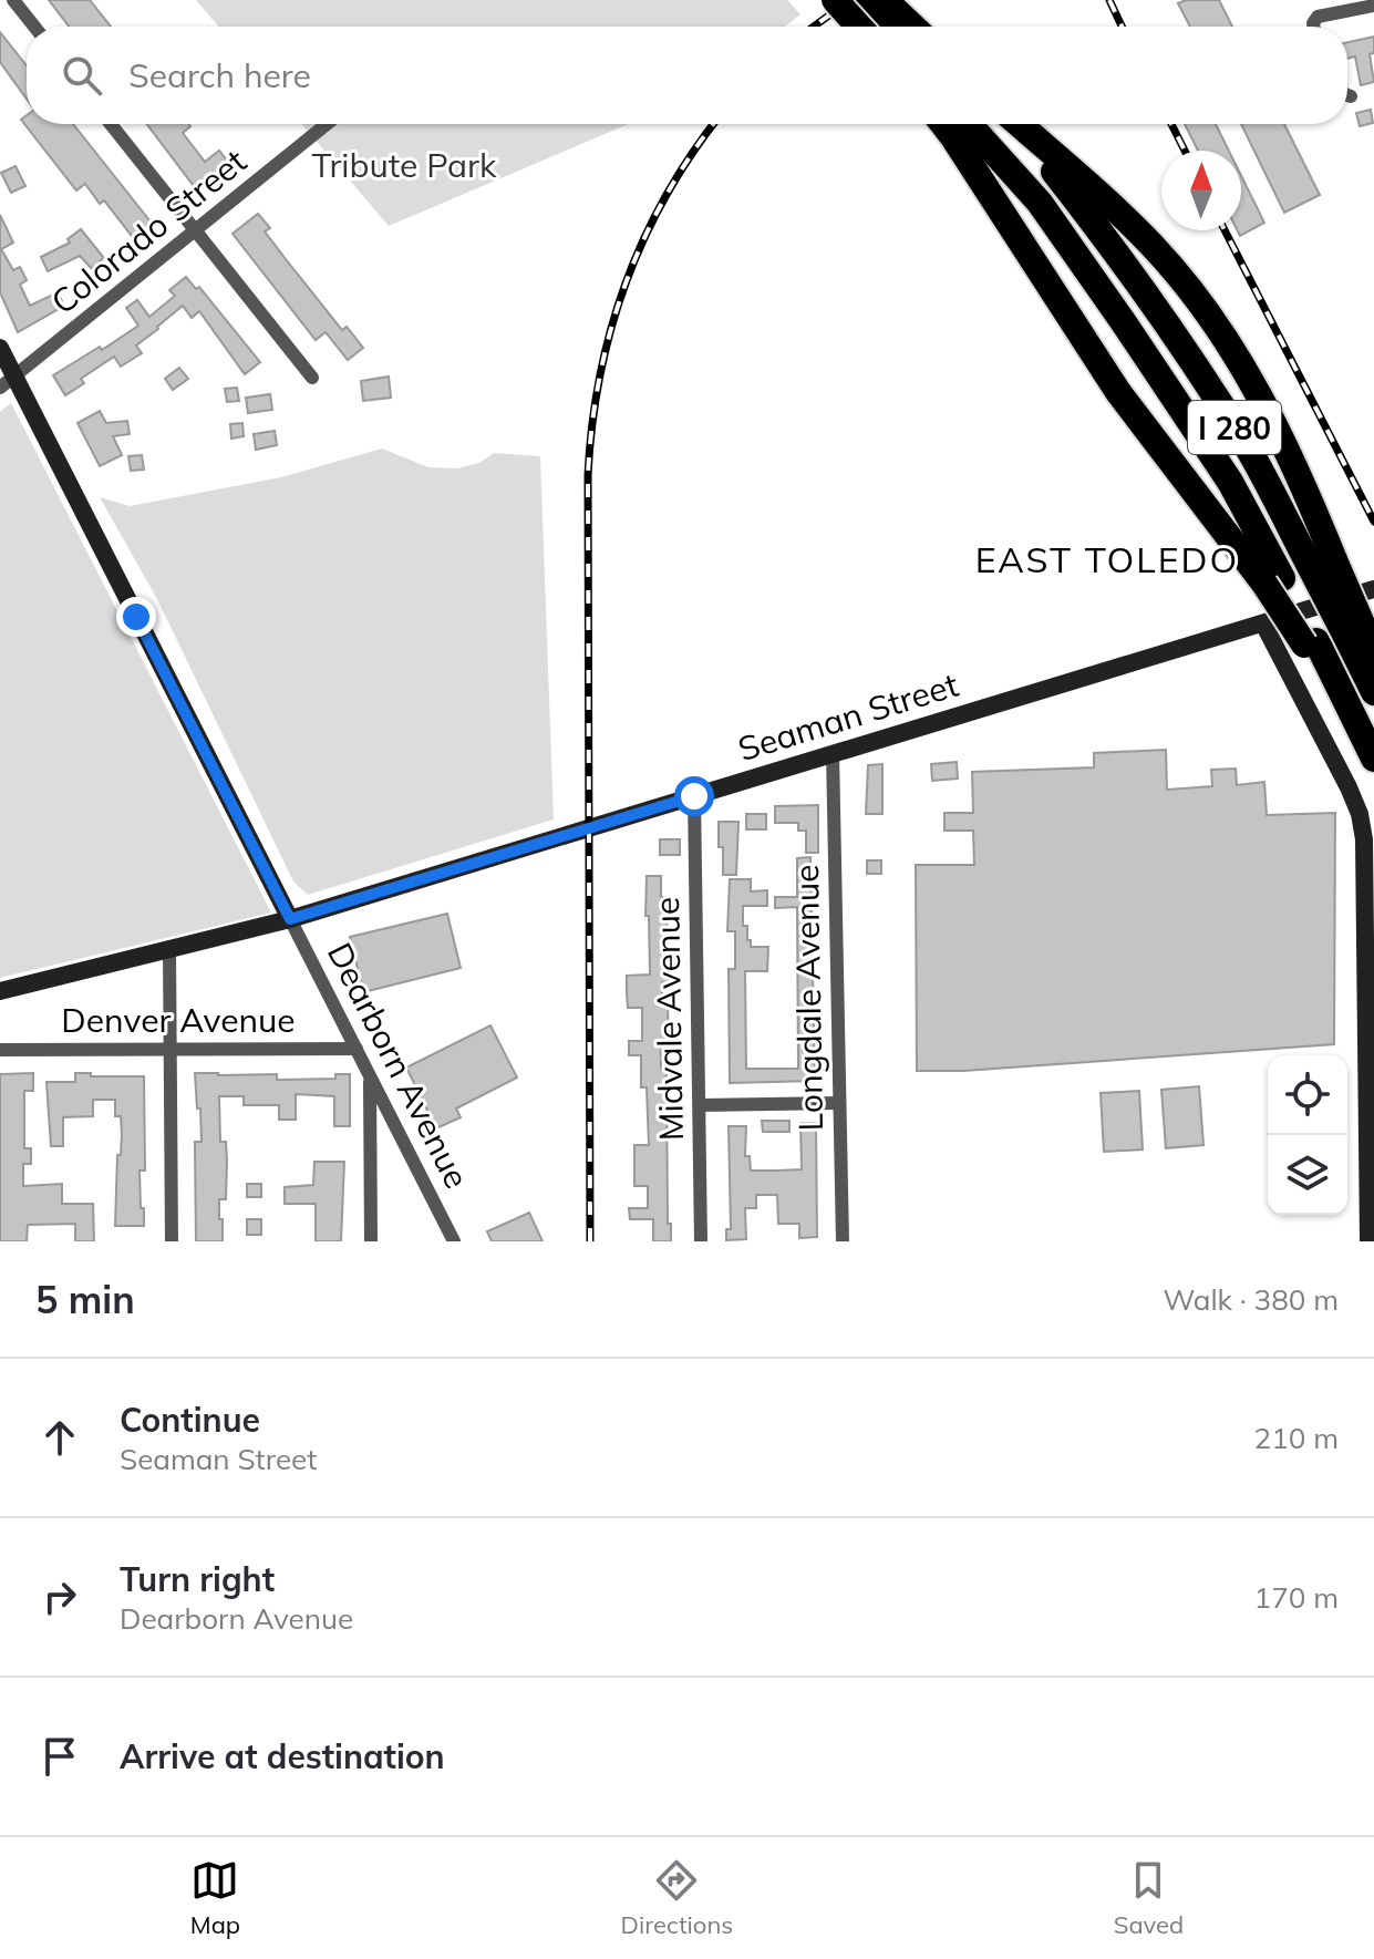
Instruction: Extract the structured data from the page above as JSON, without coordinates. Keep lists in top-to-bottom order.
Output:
{
  "streets": {
    "highway": ["I 280"],
    "street": [
      "Colorado Street",
      "Seaman Street",
      "Longdale Avenue",
      "Midvale Avenue",
      "Denver Avenue",
      "Dearborn Avenue"
    ]
  },
  "crossings": [
    ["Colorado Street", "Dearborn Avenue"],
    ["Seaman Street", "Longdale Avenue"],
    ["Seaman Street", "Midvale Avenue"],
    ["Seaman Street", "Dearborn Avenue"],
    ["Denver Avenue", "Dearborn Avenue"]
  ],
  "districts": ["EAST TOLEDO"],
  "parks": ["Tribute Park"],
  "north": "top",
  "page": {
    "search": "Search here",
    "heading": ["5 min", "Walk · 380 m"],
    "list": [
      ["Continue", "Seaman Street", "210 m"],
      ["Turn right", "Dearborn Avenue", "170 m"],
      "Arrive at destination"
    ],
    "nav": ["Map", "Directions", "Saved"]
  }
}
